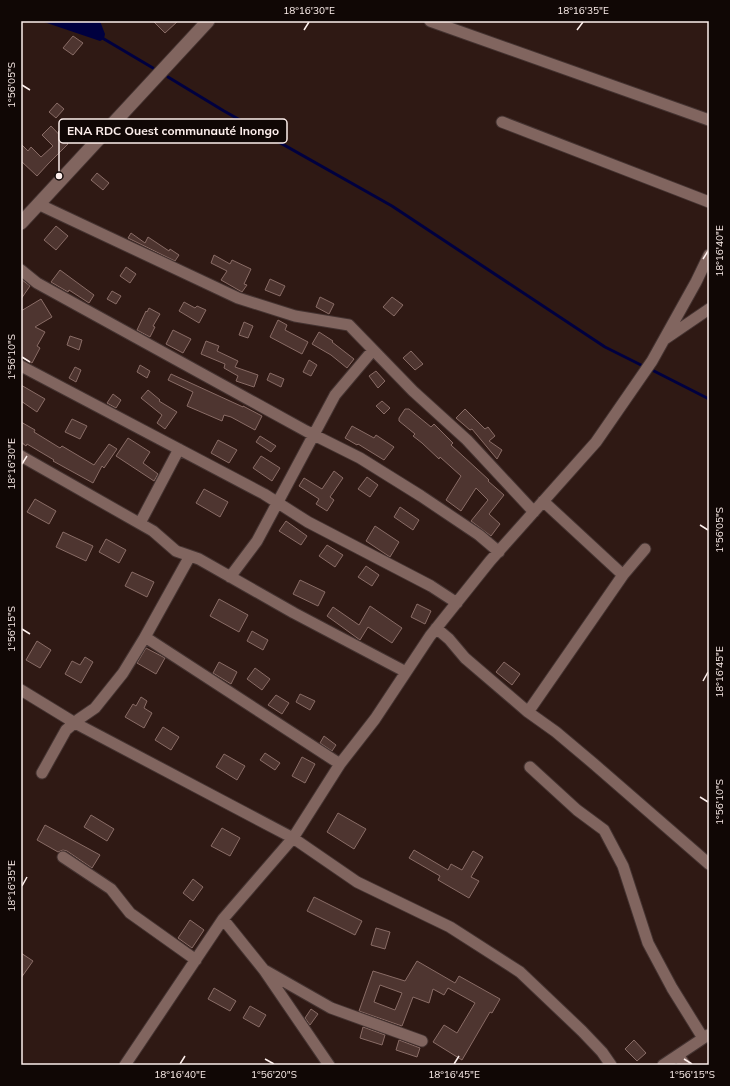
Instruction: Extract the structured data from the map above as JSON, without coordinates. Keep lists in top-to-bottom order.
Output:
{
  "places": ["ENA RDC Ouest communauté Inongo"],
  "coordinates": [
    "18°16'30\"E",
    "18°16'35\"E",
    "1°56'05\"S",
    "18°16'40\"E",
    "1°56'10\"S",
    "1°56'15\"S",
    "18°16'45\"E",
    "1°56'20\"S"
  ]
}
